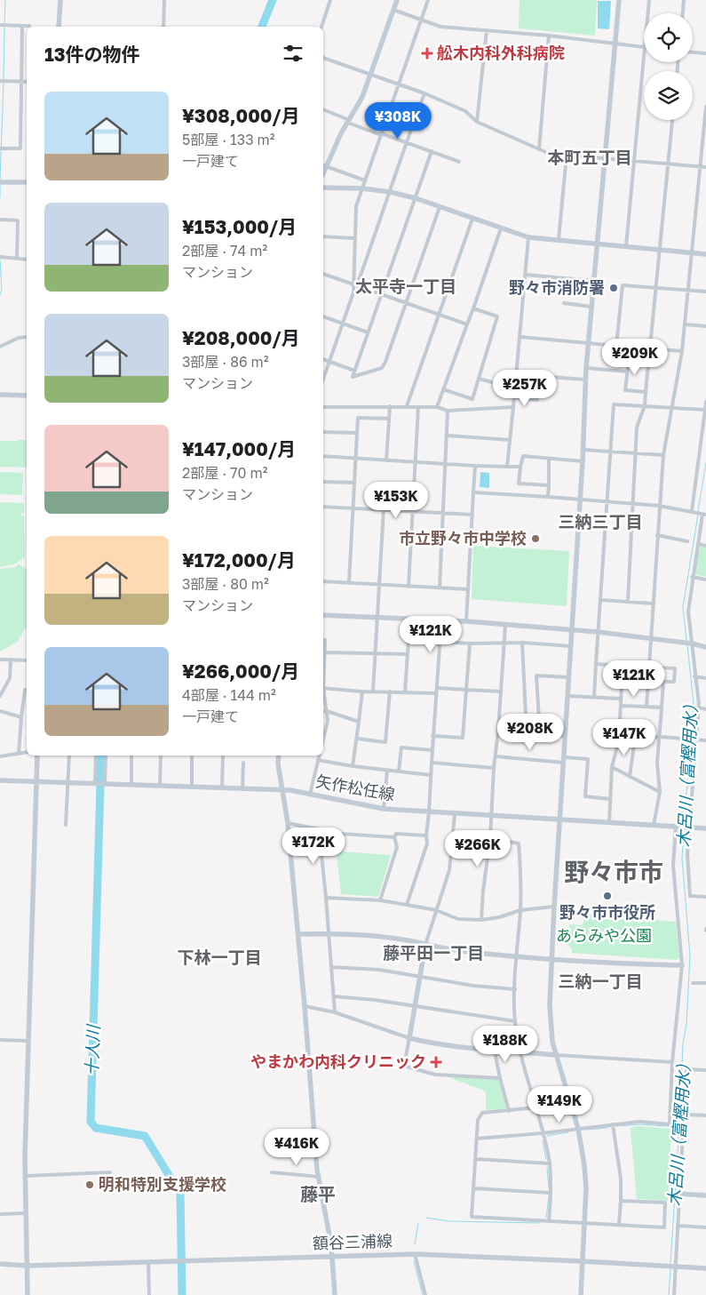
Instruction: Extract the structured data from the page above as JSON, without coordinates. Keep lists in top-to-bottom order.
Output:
{
  "streets": {
    "street": ["矢作松任線", "額谷三浦線"]
  },
  "districts": [
    "本町五丁目",
    "太平寺一丁目",
    "三納三丁目",
    "野々市市",
    "藤平田一丁目",
    "下林一丁目",
    "三納一丁目",
    "藤平"
  ],
  "water": ["木呂川（富樫用水）", "十人川"],
  "parks": ["あらみや公園"],
  "places": {
    "health": ["舩木内科外科病院", "やまかわ内科クリニック"],
    "other": [
      "野々市消防署",
      "市立野々市中学校",
      "野々市市役所",
      "明和特別支援学校"
    ]
  },
  "page": {
    "heading": "13件の物件",
    "list": [
      {
        "name": "¥308,000/月",
        "note": "5部屋 · 133 m² · 一戸建て"
      },
      {
        "name": "¥153,000/月",
        "note": "2部屋 · 74 m² · マンション"
      },
      {
        "name": "¥208,000/月",
        "note": "3部屋 · 86 m² · マンション"
      },
      {
        "name": "¥147,000/月",
        "note": "2部屋 · 70 m² · マンション"
      },
      {
        "name": "¥172,000/月",
        "note": "3部屋 · 80 m² · マンション"
      },
      {
        "name": "¥266,000/月",
        "note": "4部屋 · 144 m² · 一戸建て"
      }
    ],
    "price": [
      "¥308K",
      "¥209K",
      "¥257K",
      "¥153K",
      "¥121K",
      "¥121K",
      "¥208K",
      "¥147K",
      "¥172K",
      "¥266K",
      "¥188K",
      "¥149K",
      "¥416K"
    ]
  }
}
